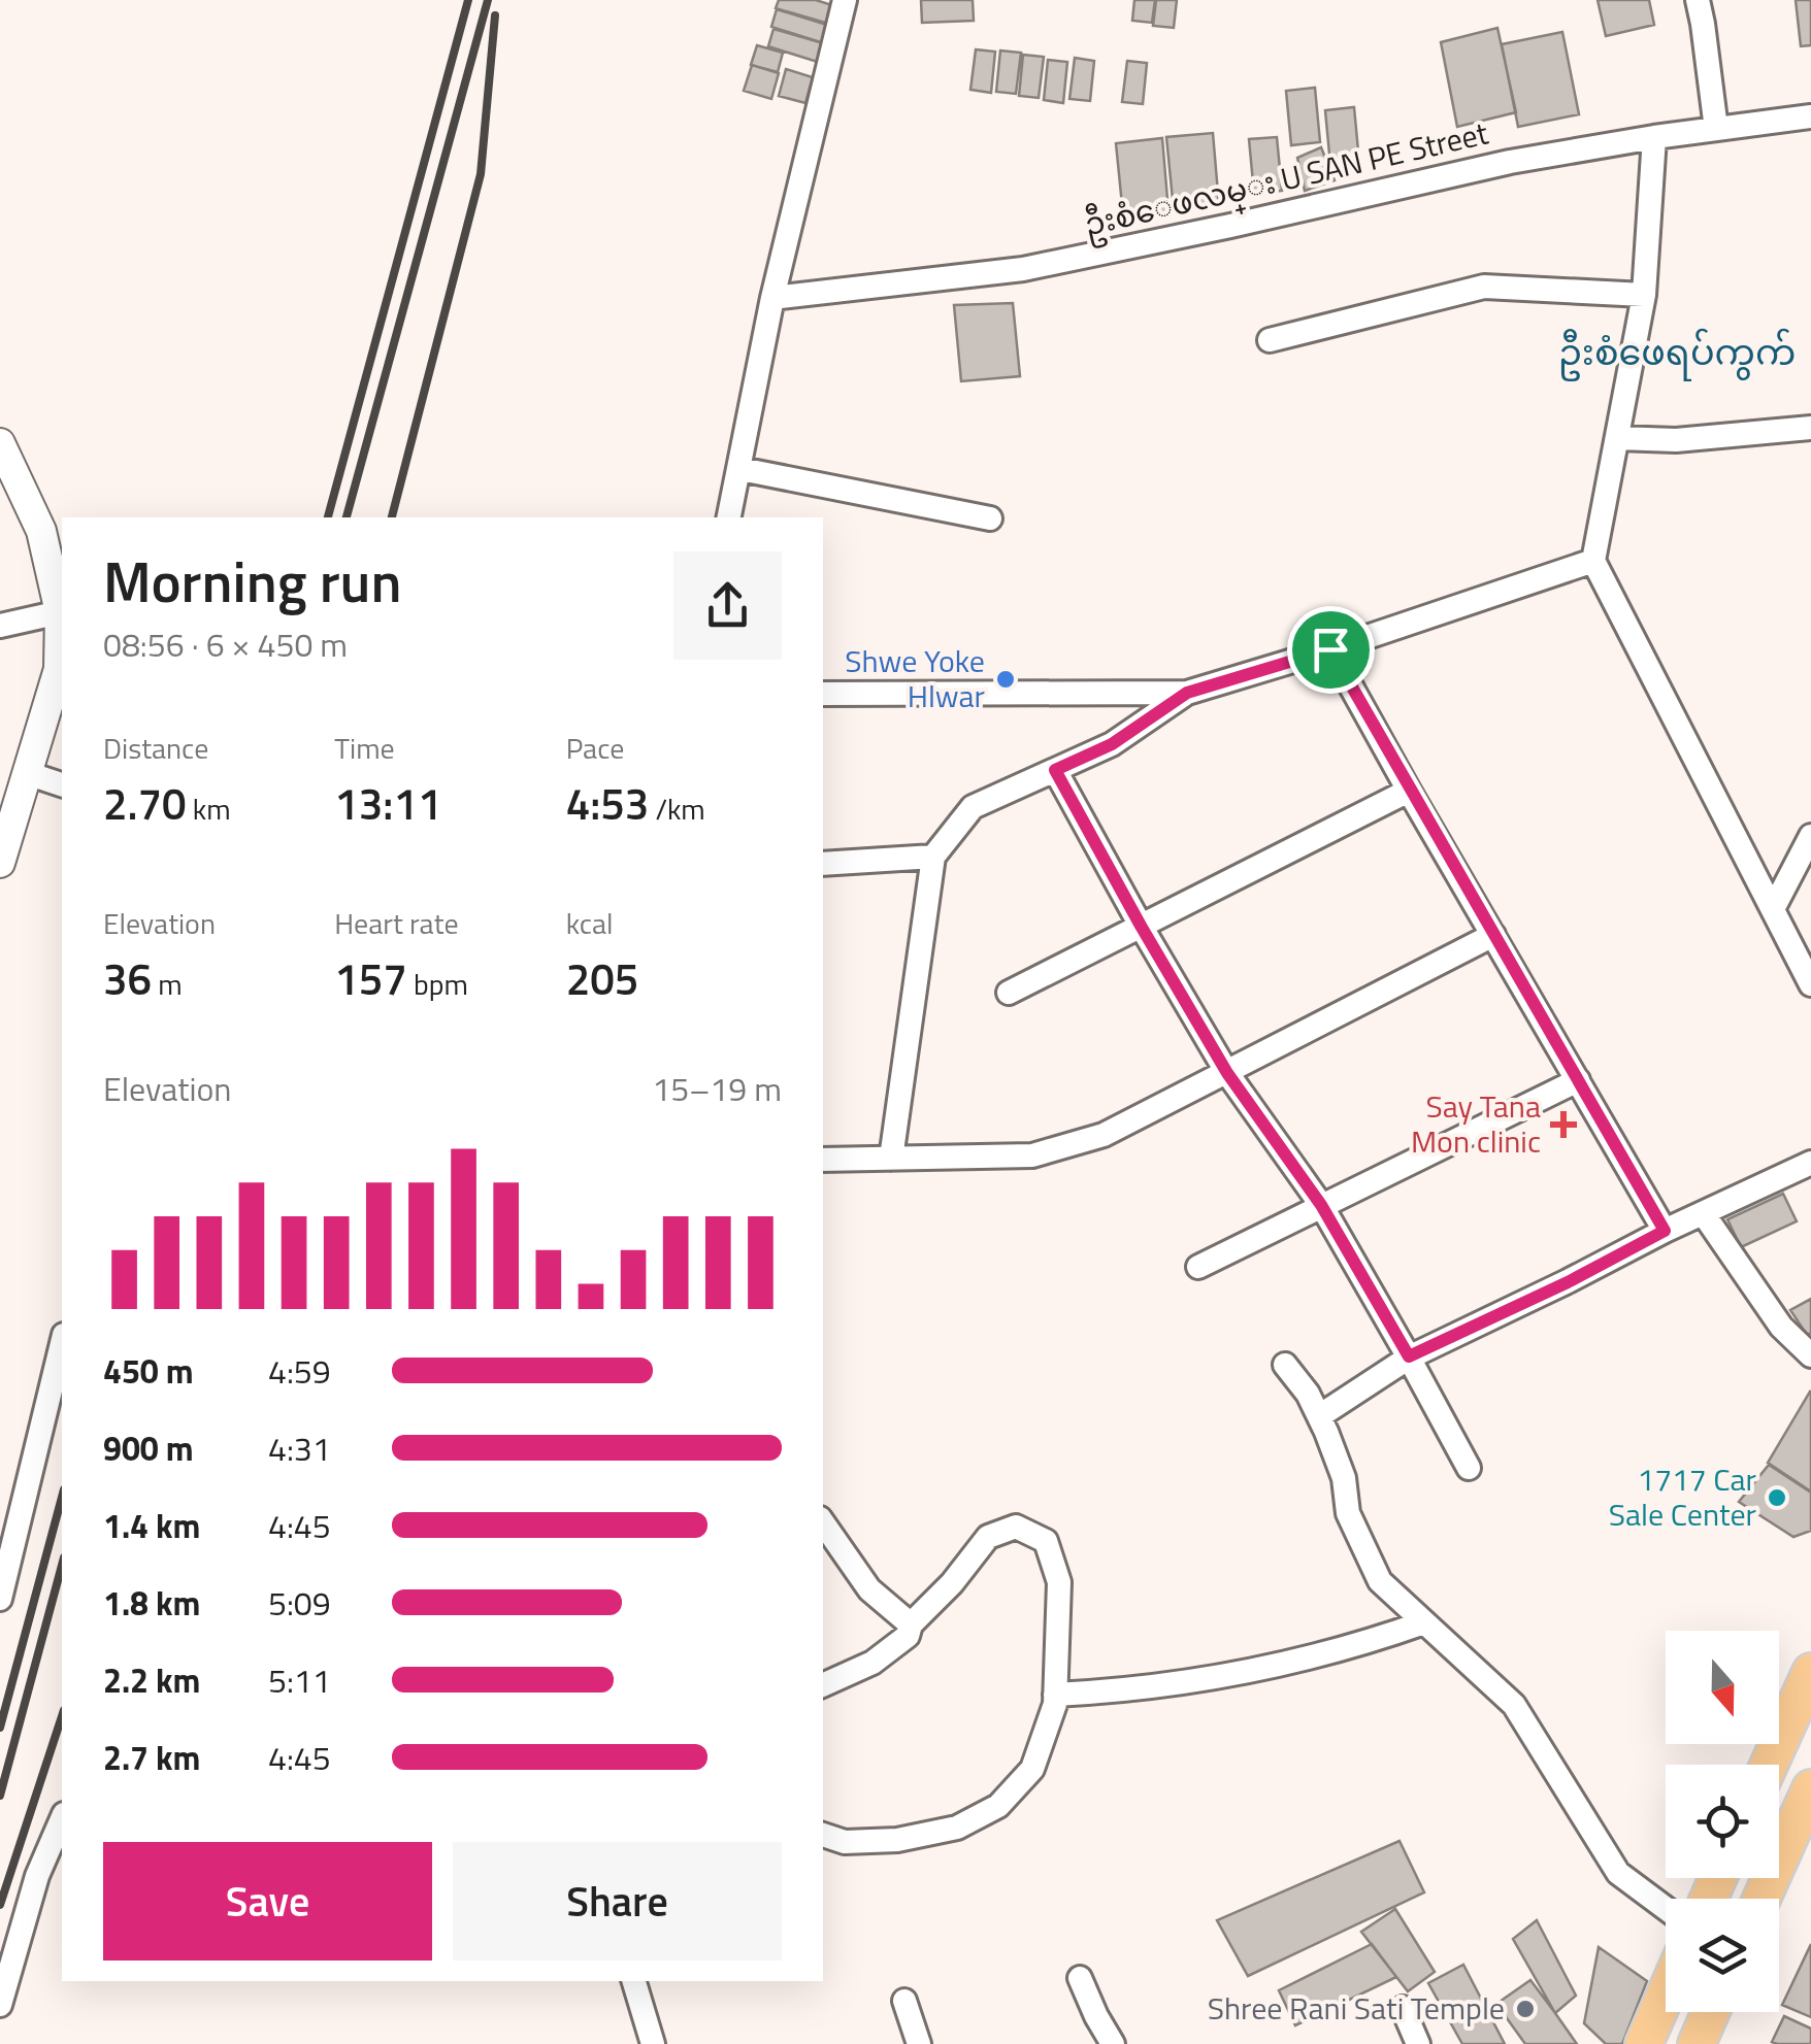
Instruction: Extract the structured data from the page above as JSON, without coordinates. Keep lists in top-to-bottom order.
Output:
{
  "streets": {
    "street": ["ဦးစံေဖလမ္း U SAN PE Street"]
  },
  "districts": ["ဦးစံဖေရပ်ကွက်"],
  "places": {
    "other": ["Shwe Yoke Hlwar", "1717 Car Sale Center", "Shree Rani Sati Temple"],
    "health": ["Say Tana Mon clinic"]
  },
  "north": "bottom",
  "page": {
    "heading": ["Morning run", "08:56 · 6 × 450 m"],
    "stats": [
      ["Distance", "2.70 km"],
      ["Time", "13:11"],
      ["Pace", "4:53 /km"],
      ["Elevation", "36 m"],
      ["Heart rate", "157 bpm"],
      ["kcal", "205"]
    ],
    "chart": ["Elevation", "15–19 m"],
    "list": [
      {
        "name": "450 m",
        "note": "4:59"
      },
      {
        "name": "900 m",
        "note": "4:31"
      },
      {
        "name": "1.4 km",
        "note": "4:45"
      },
      {
        "name": "1.8 km",
        "note": "5:09"
      },
      {
        "name": "2.2 km",
        "note": "5:11"
      },
      {
        "name": "2.7 km",
        "note": "4:45"
      }
    ],
    "buttons": ["Save", "Share"]
  }
}
